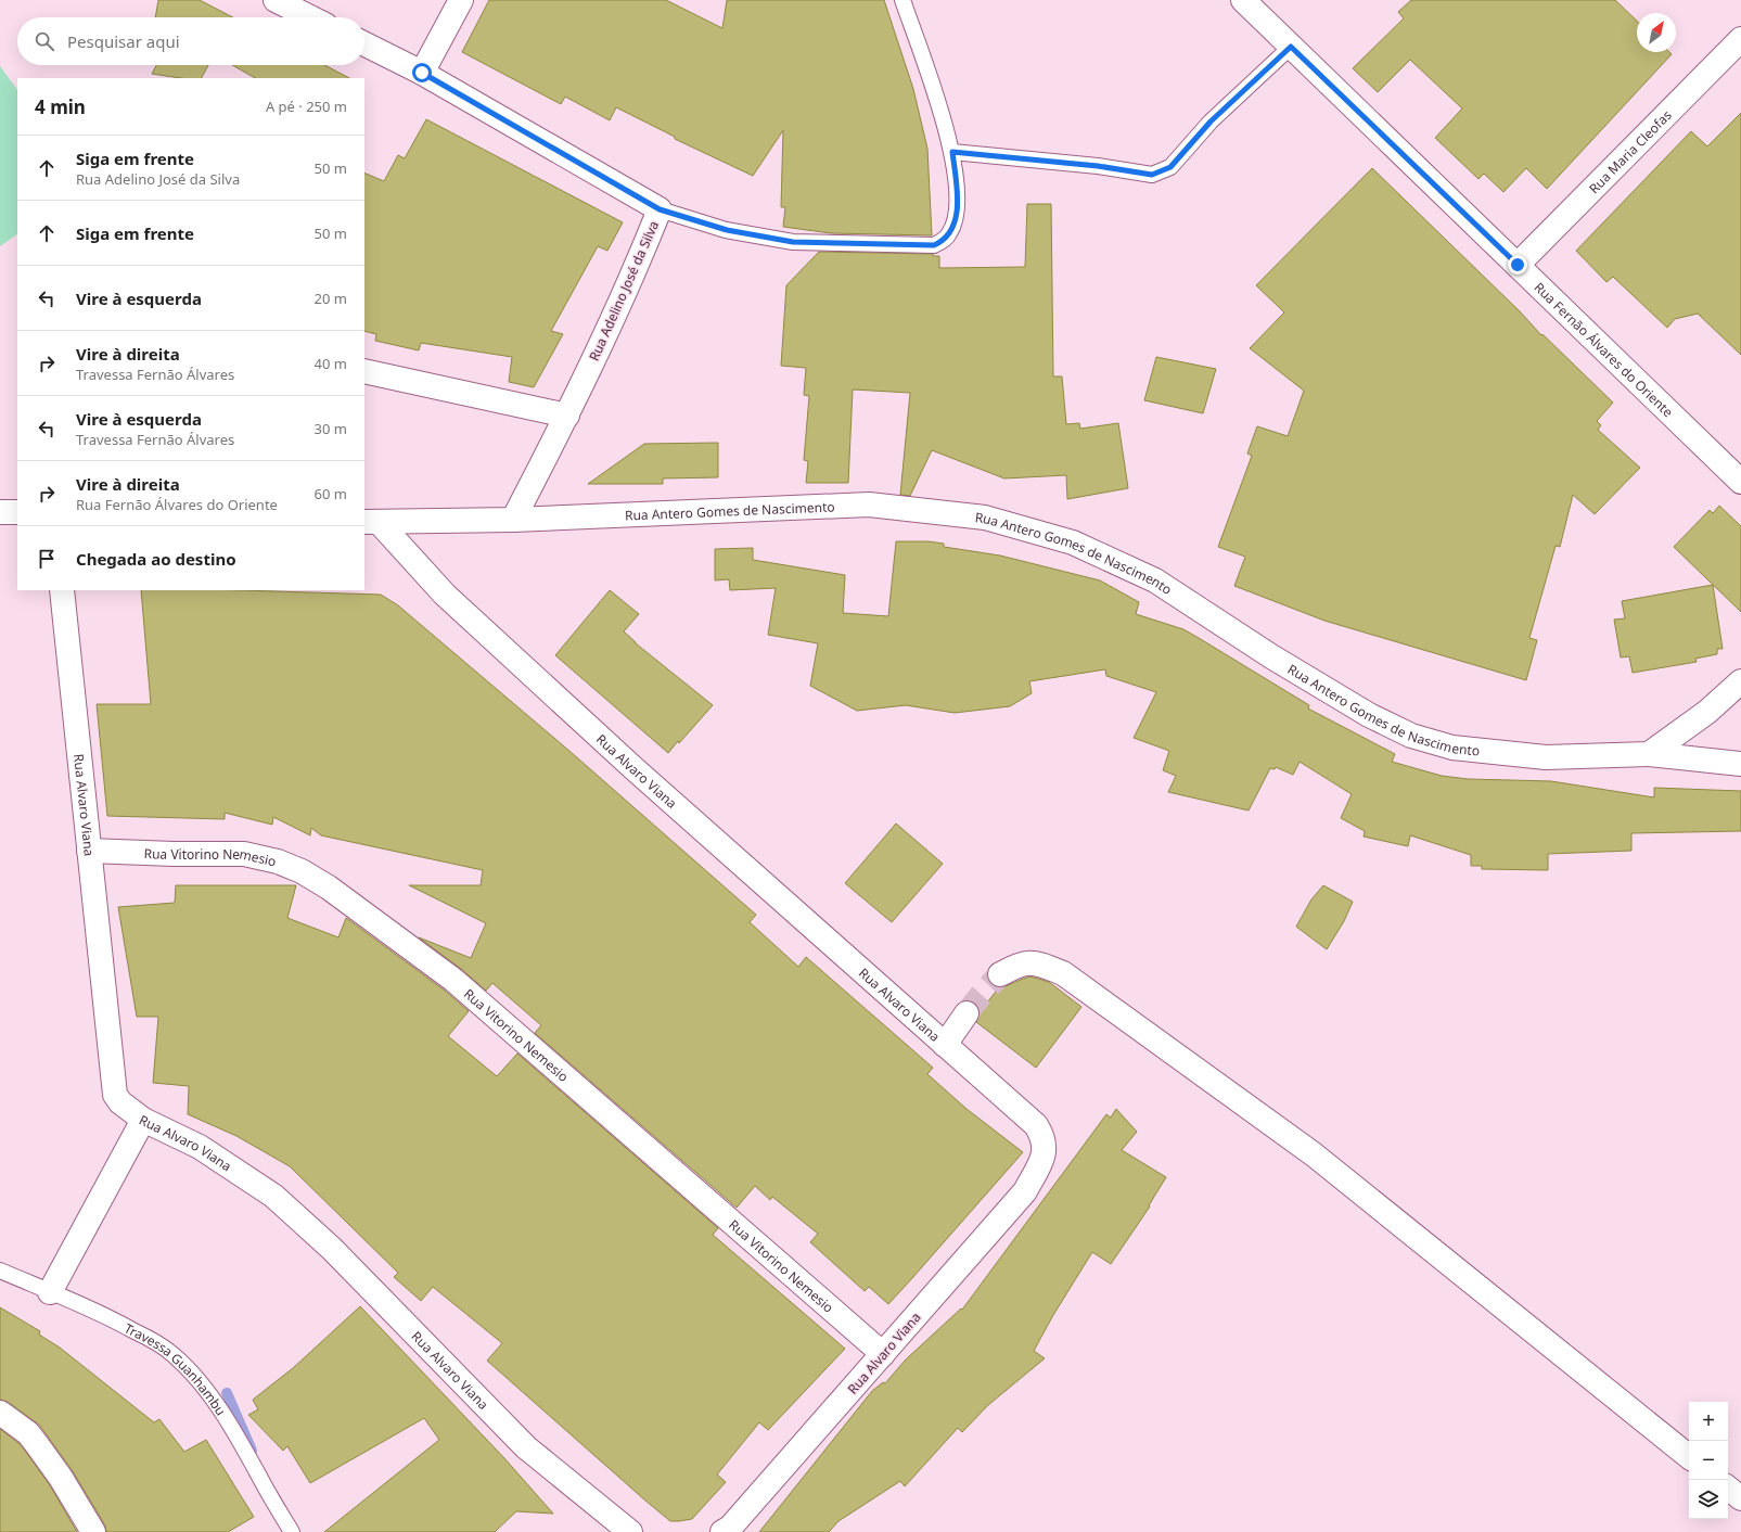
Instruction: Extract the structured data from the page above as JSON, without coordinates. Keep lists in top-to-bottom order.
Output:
{
  "streets": {
    "street": [
      "Rua Maria Cleofas",
      "Rua Adelino José da Silva",
      "Rua Fernão Álvares do Oriente",
      "Rua Antero Gomes de Nascimento",
      "Rua Alvaro Viana",
      "Rua Vitorino Nemesio"
    ],
    "lane": ["Travessa Guanhambu"]
  },
  "crossings": [
    ["Rua Maria Cleofas", "Rua Fernão Álvares do Oriente"],
    ["Rua Adelino José da Silva", "Rua Antero Gomes de Nascimento"],
    ["Rua Antero Gomes de Nascimento", "Rua Alvaro Viana"],
    ["Rua Alvaro Viana", "Rua Vitorino Nemesio"]
  ],
  "north": "top right",
  "page": {
    "search": "Pesquisar aqui",
    "heading": ["4 min", "A pé · 250 m"],
    "list": [
      ["Siga em frente", "Rua Adelino José da Silva", "50 m"],
      ["Siga em frente", "50 m"],
      ["Vire à esquerda", "20 m"],
      ["Vire à direita", "Travessa Fernão Álvares", "40 m"],
      ["Vire à esquerda", "Travessa Fernão Álvares", "30 m"],
      ["Vire à direita", "Rua Fernão Álvares do Oriente", "60 m"],
      "Chegada ao destino"
    ],
    "map_buttons": ["+", "−"]
  }
}
